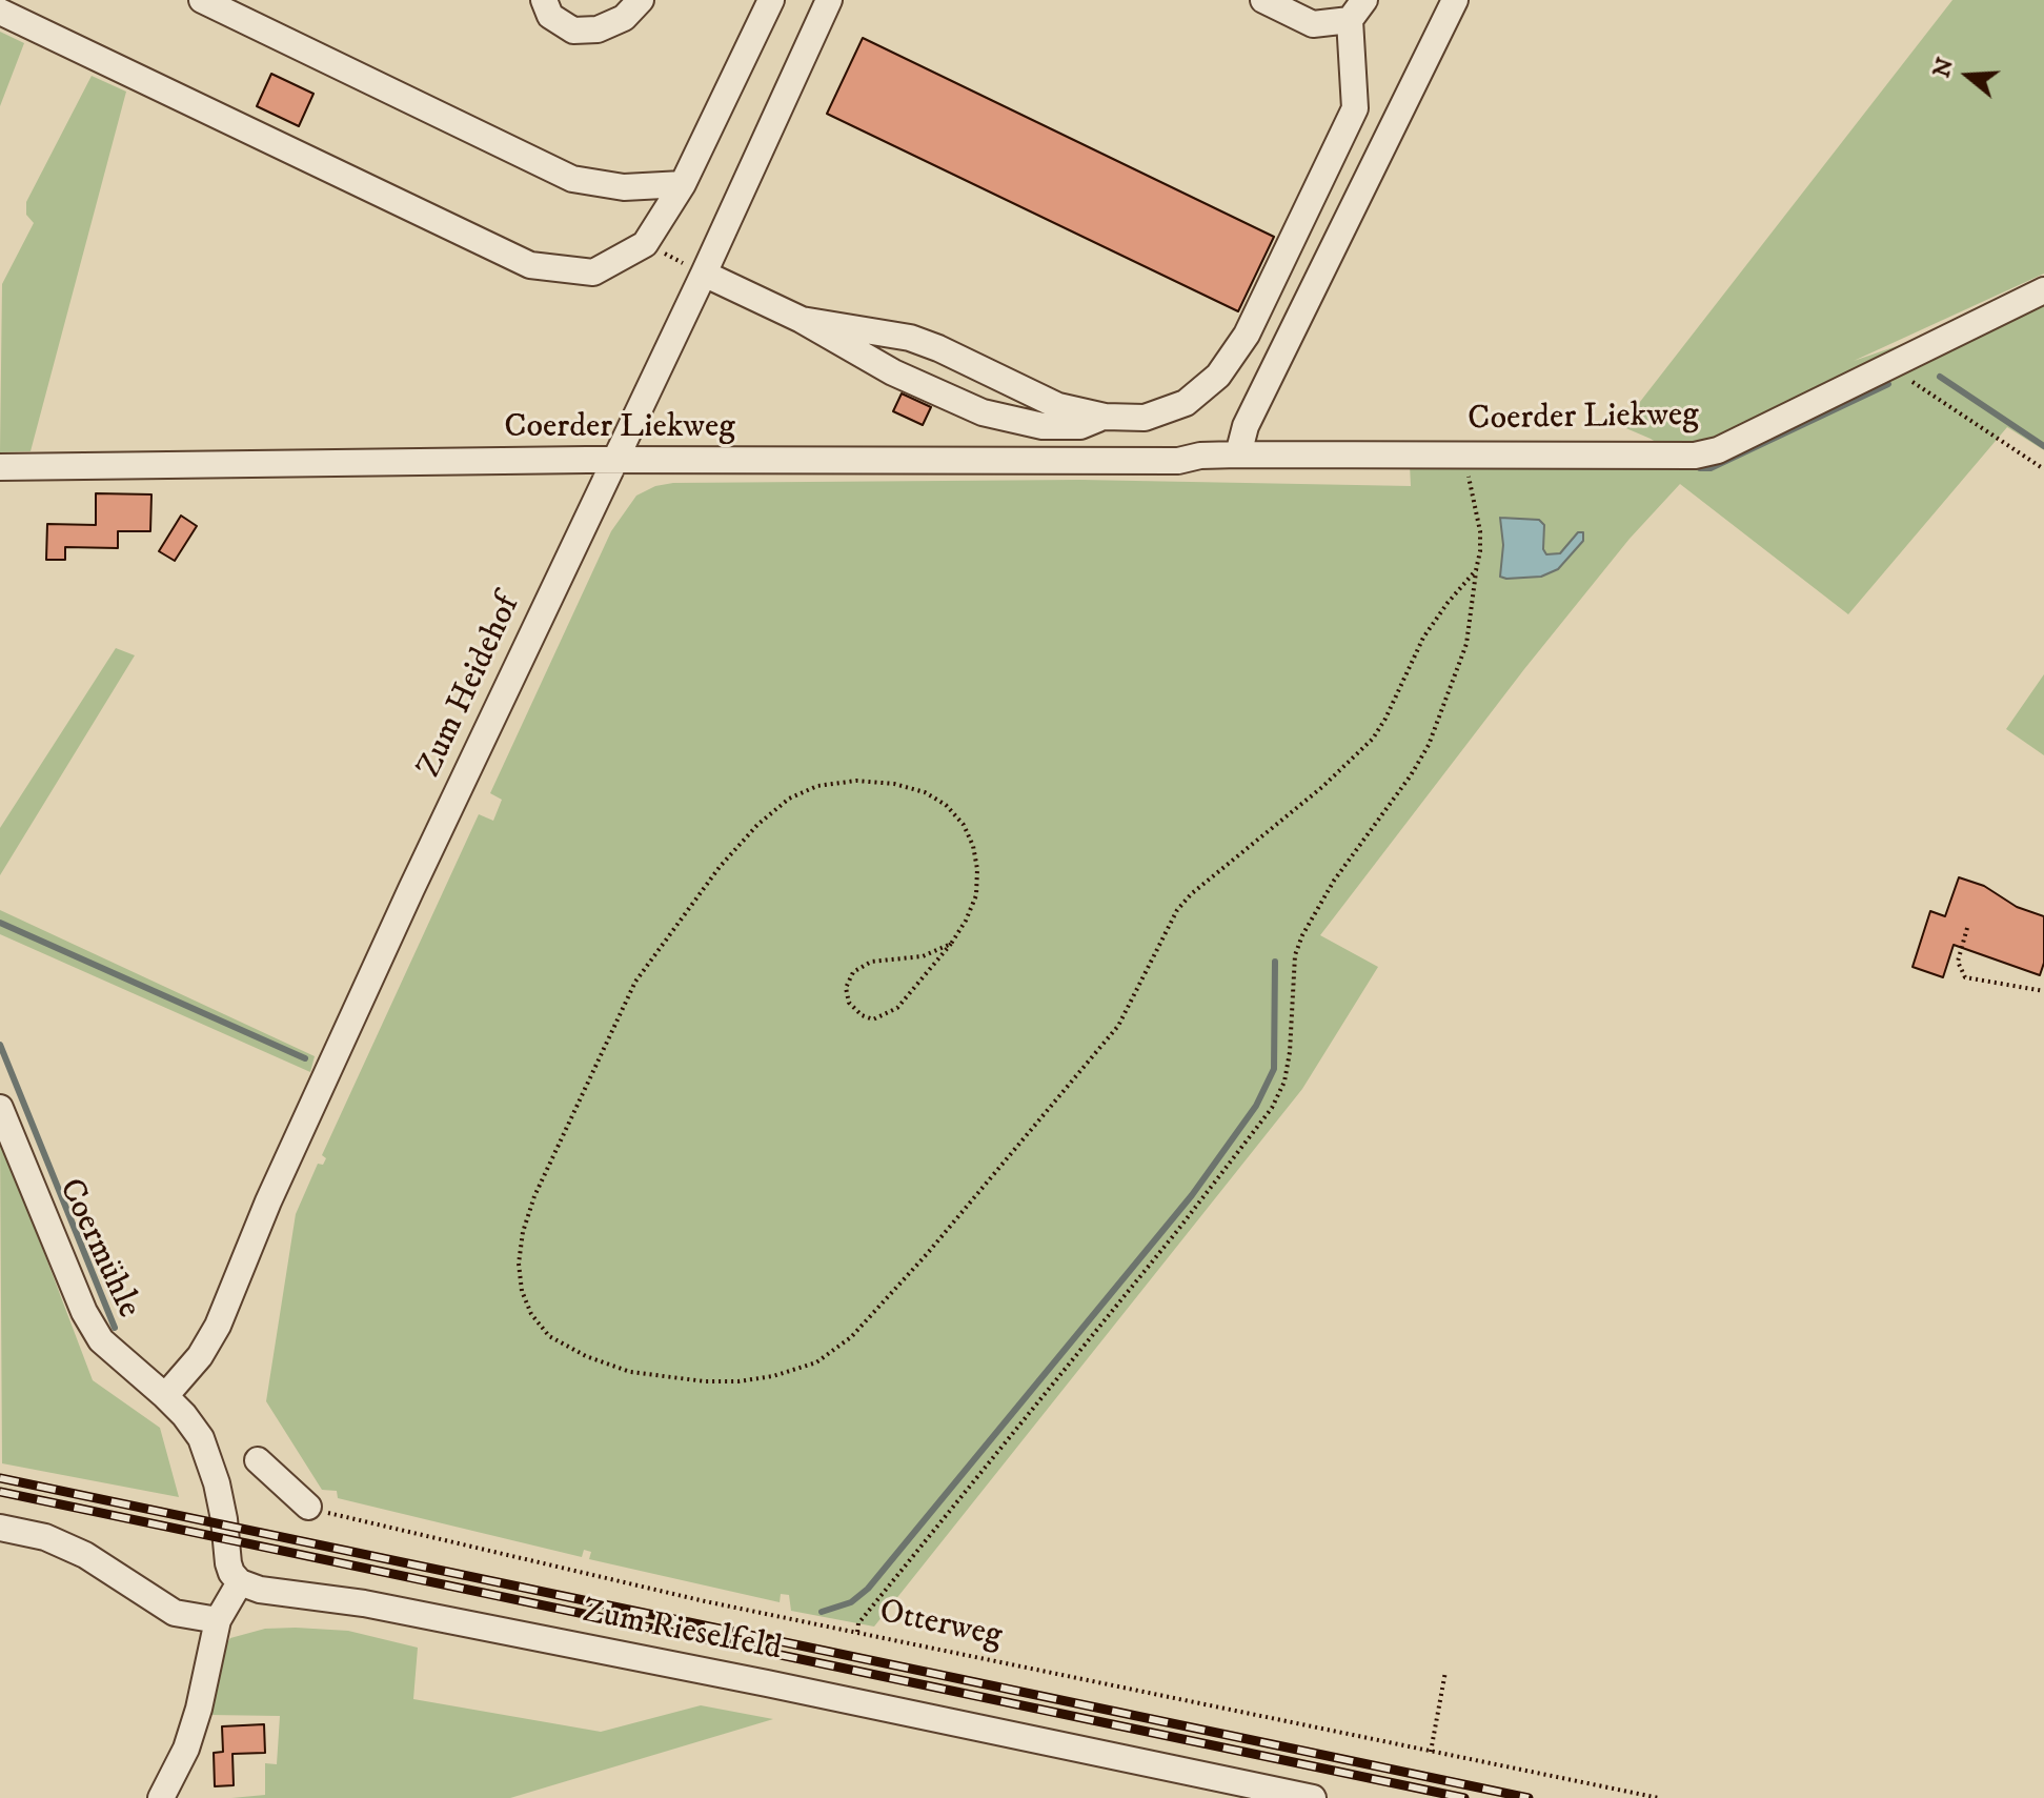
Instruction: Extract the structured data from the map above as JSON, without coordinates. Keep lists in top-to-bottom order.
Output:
{
  "streets": {
    "street": [
      "Coerder Liekweg",
      "Zum Heidehof",
      "Coermühle",
      "Zum Rieselfeld"
    ],
    "path": ["Otterweg"]
  },
  "crossings": [
    ["Coerder Liekweg", "Zum Heidehof"],
    ["Zum Heidehof", "Coermühle"]
  ],
  "north": "left"
}
